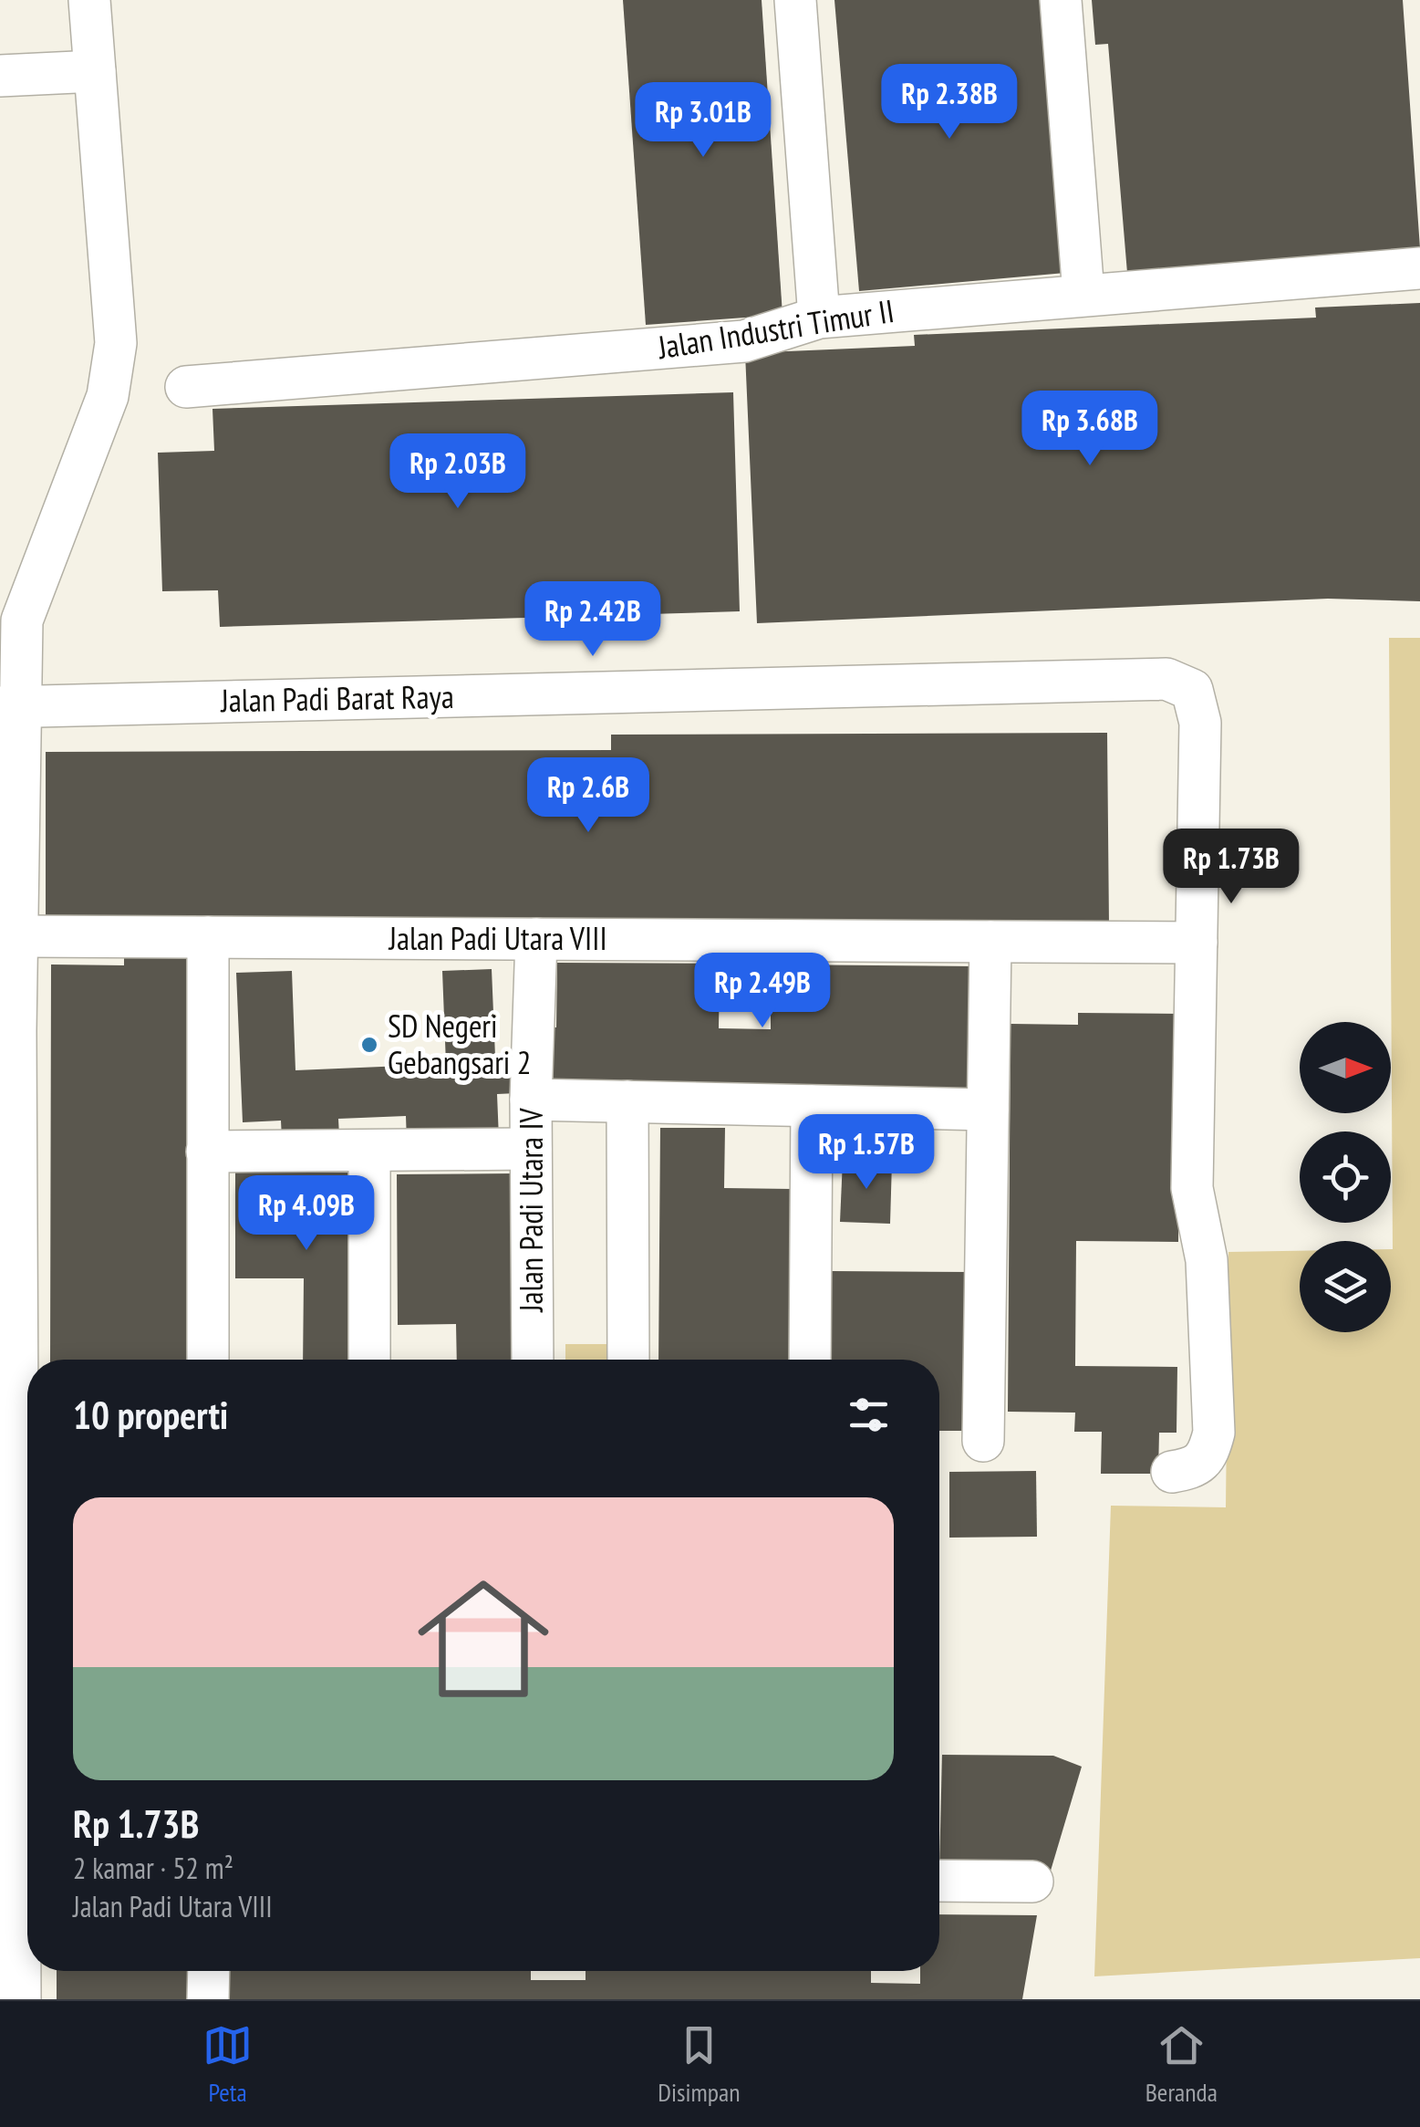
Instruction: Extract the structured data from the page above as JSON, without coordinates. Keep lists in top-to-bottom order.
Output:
{
  "streets": {
    "street": [
      "Jalan Industri Timur II",
      "Jalan Padi Barat Raya",
      "Jalan Padi Utara VIII",
      "Jalan Padi Utara IV"
    ]
  },
  "crossings": [
    ["Jalan Padi Barat Raya", "Jalan Padi Utara VIII"],
    ["Jalan Padi Utara VIII", "Jalan Padi Utara IV"]
  ],
  "places": ["SD Negeri Gebangsari 2"],
  "north": "right",
  "page": {
    "price": [
      "Rp 2.38B",
      "Rp 3.01B",
      "Rp 3.68B",
      "Rp 2.03B",
      "Rp 2.42B",
      "Rp 2.6B",
      "Rp 1.73B",
      "Rp 2.49B",
      "Rp 1.57B",
      "Rp 4.09B"
    ],
    "heading": "10 properti",
    "list": [
      {
        "name": "Rp 1.73B",
        "note": "2 kamar · 52 m² · Jalan Padi Utara VIII"
      }
    ],
    "tabs": ["Peta", "Disimpan", "Beranda"]
  }
}
